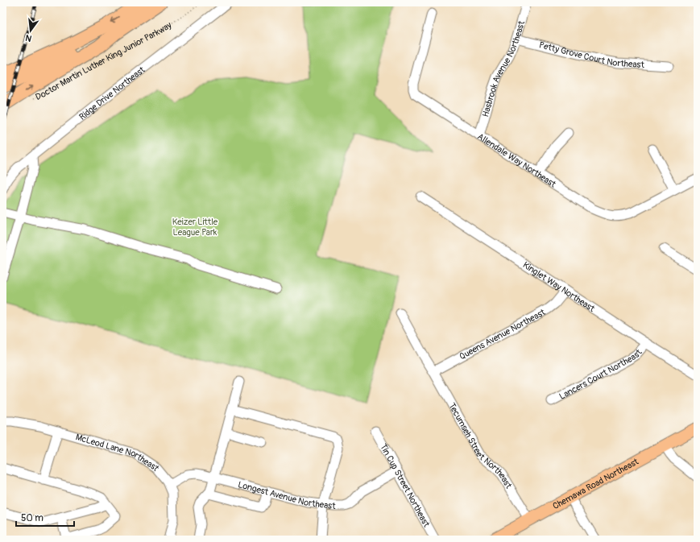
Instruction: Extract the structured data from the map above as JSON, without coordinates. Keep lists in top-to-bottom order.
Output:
{
  "streets": {
    "highway": ["Doctor Martin Luther King Junior Parkway"],
    "main road": ["Chemawa Road Northeast"],
    "street": [
      "Petty Grove Court Northeast",
      "Hasbrook Avenue Northeast",
      "Ridge Drive Northeast",
      "Allendale Way Northeast",
      "Kinglet Way Northeast",
      "Queens Avenue Northeast",
      "Lancers Court Northeast",
      "Tecumseh Street Northeast",
      "McLeod Lane Northeast",
      "Tin Cup Street Northeast",
      "Longest Avenue Northeast"
    ]
  },
  "crossings": [
    ["Petty Grove Court Northeast", "Hasbrook Avenue Northeast"],
    ["Hasbrook Avenue Northeast", "Allendale Way Northeast"],
    ["Kinglet Way Northeast", "Queens Avenue Northeast"],
    ["Kinglet Way Northeast", "Lancers Court Northeast"],
    ["Queens Avenue Northeast", "Tecumseh Street Northeast"],
    ["Tecumseh Street Northeast", "Chemawa Road Northeast"],
    ["McLeod Lane Northeast", "Longest Avenue Northeast"],
    ["Tin Cup Street Northeast", "Longest Avenue Northeast"]
  ],
  "parks": ["Keizer Little League Park"],
  "scale_bar": "50 m",
  "north": "bottom"
}
